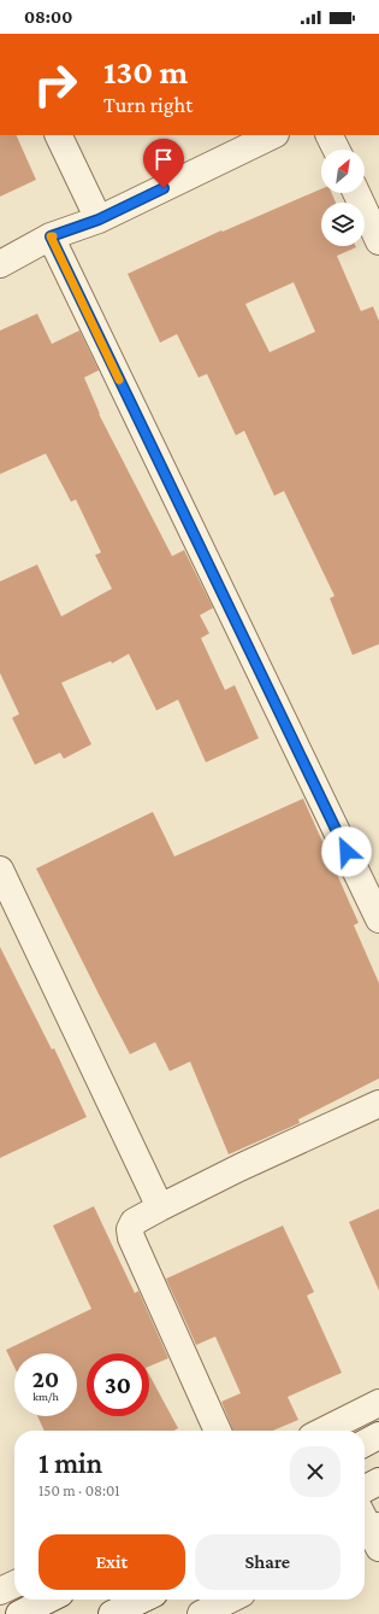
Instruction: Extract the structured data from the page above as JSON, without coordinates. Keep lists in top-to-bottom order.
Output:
{
  "north": "top right",
  "page": {
    "status": "08:00",
    "turn": ["130 m", "Turn right"],
    "speed": "20 km/h",
    "limit": "30",
    "heading": ["1 min", "150 m · 08:01"],
    "buttons": ["Exit", "Share"]
  }
}
